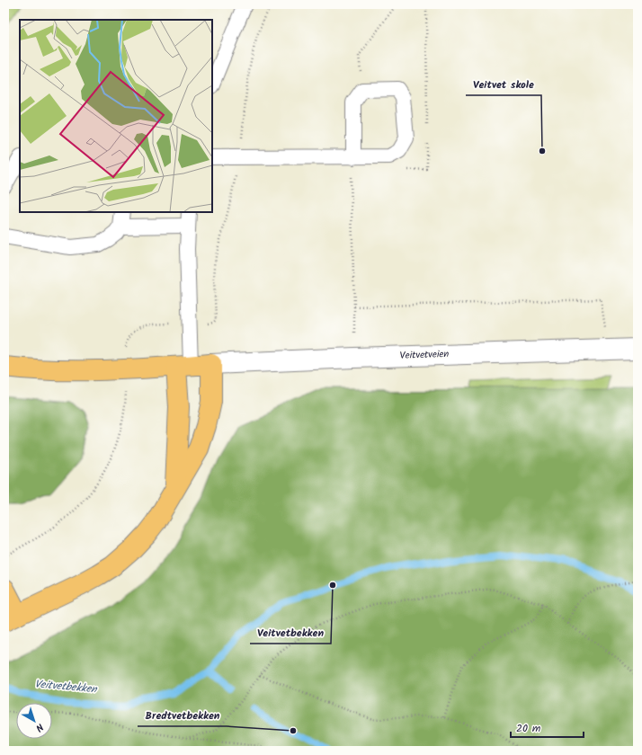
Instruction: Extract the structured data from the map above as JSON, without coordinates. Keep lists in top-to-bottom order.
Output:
{
  "streets": {
    "street": ["Veitvetveien"]
  },
  "water": ["Veitvetbekken"],
  "places": ["Veitvet skole", "Veitvetbekken", "Bredtvetbekken"],
  "scale_bar": "20 m",
  "north": "bottom right"
}
